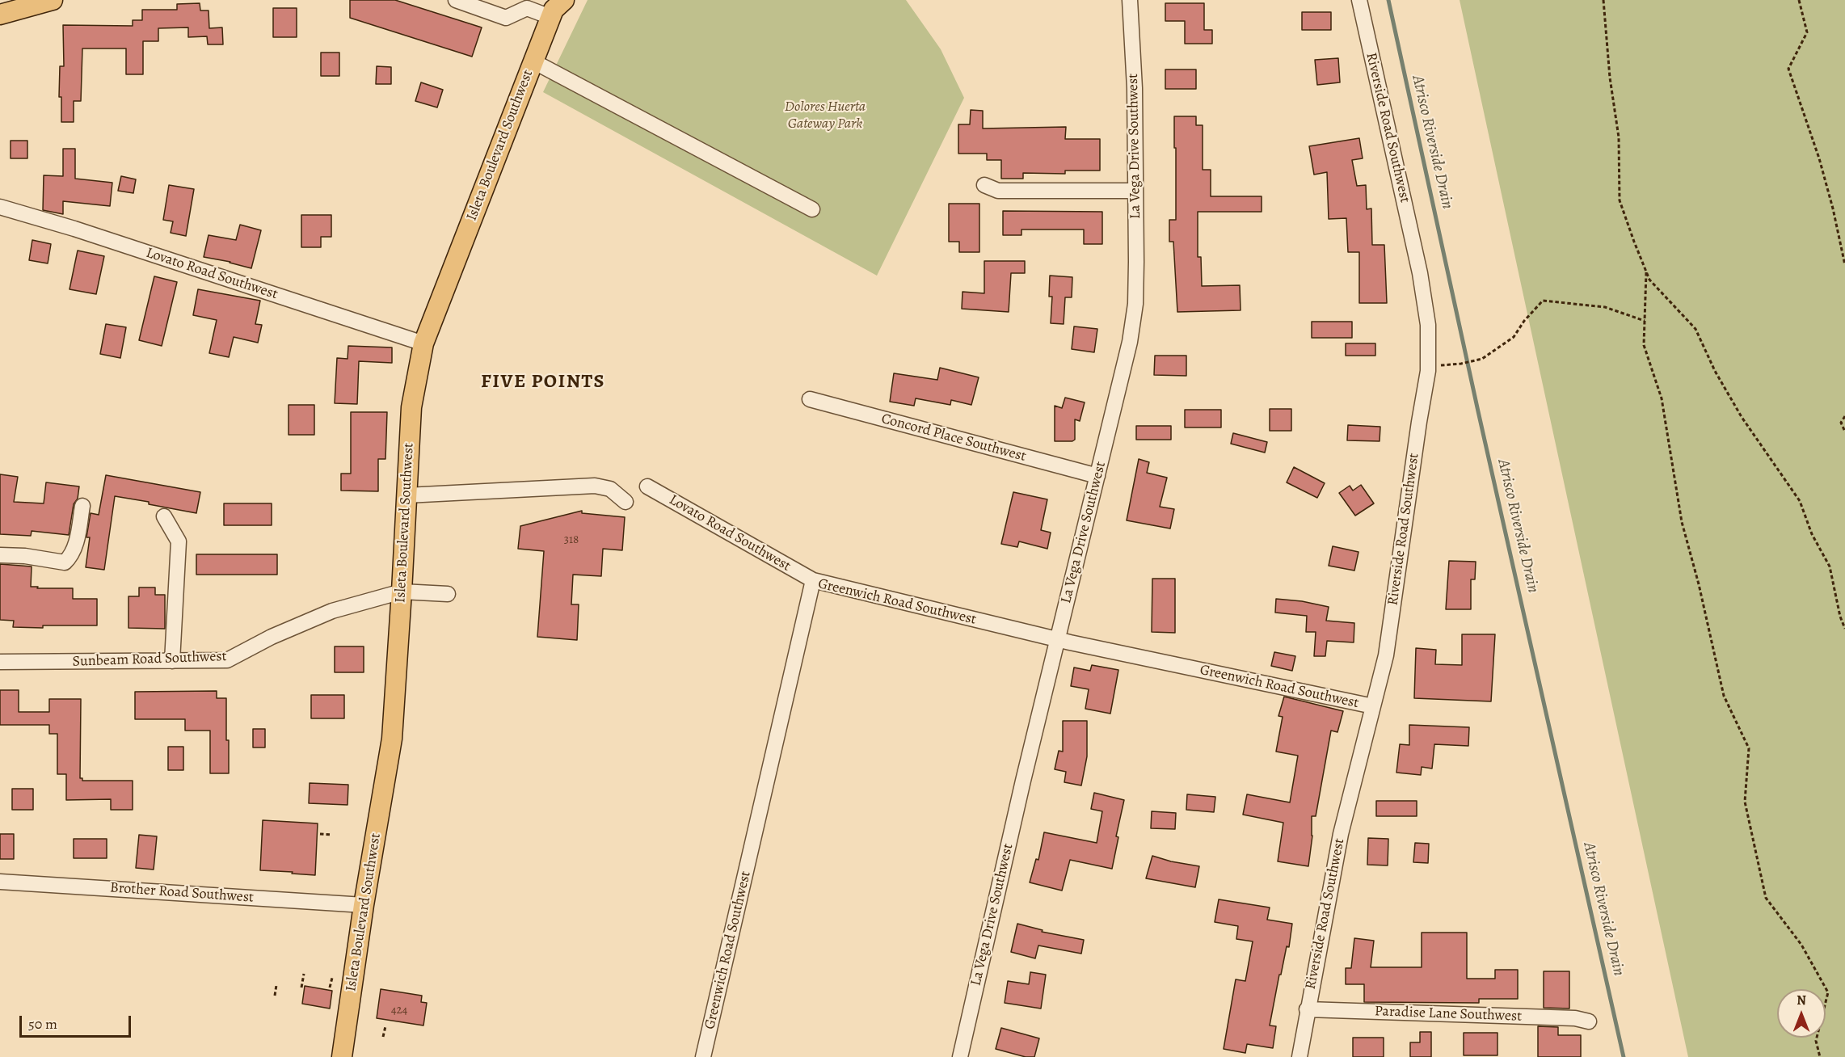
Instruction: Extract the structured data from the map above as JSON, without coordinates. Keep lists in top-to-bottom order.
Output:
{
  "streets": {
    "main road": ["Isleta Boulevard Southwest"],
    "street": [
      "Riverside Road Southwest",
      "La Vega Drive Southwest",
      "Lovato Road Southwest",
      "Concord Place Southwest",
      "Greenwich Road Southwest",
      "Sunbeam Road Southwest",
      "Brother Road Southwest",
      "Paradise Lane Southwest"
    ]
  },
  "crossings": [
    ["Riverside Road Southwest", "Greenwich Road Southwest"],
    ["Riverside Road Southwest", "Paradise Lane Southwest"],
    ["Isleta Boulevard Southwest", "Lovato Road Southwest"],
    ["Isleta Boulevard Southwest", "Sunbeam Road Southwest"],
    ["Isleta Boulevard Southwest", "Brother Road Southwest"],
    ["La Vega Drive Southwest", "Concord Place Southwest"],
    ["La Vega Drive Southwest", "Greenwich Road Southwest"],
    ["Lovato Road Southwest", "Greenwich Road Southwest"]
  ],
  "districts": ["FIVE POINTS"],
  "water": ["Atrisco Riverside Drain"],
  "parks": ["Dolores Huerta Gateway Park"],
  "house_numbers": ["318", "424"],
  "scale_bar": "50 m",
  "north": "top"
}
